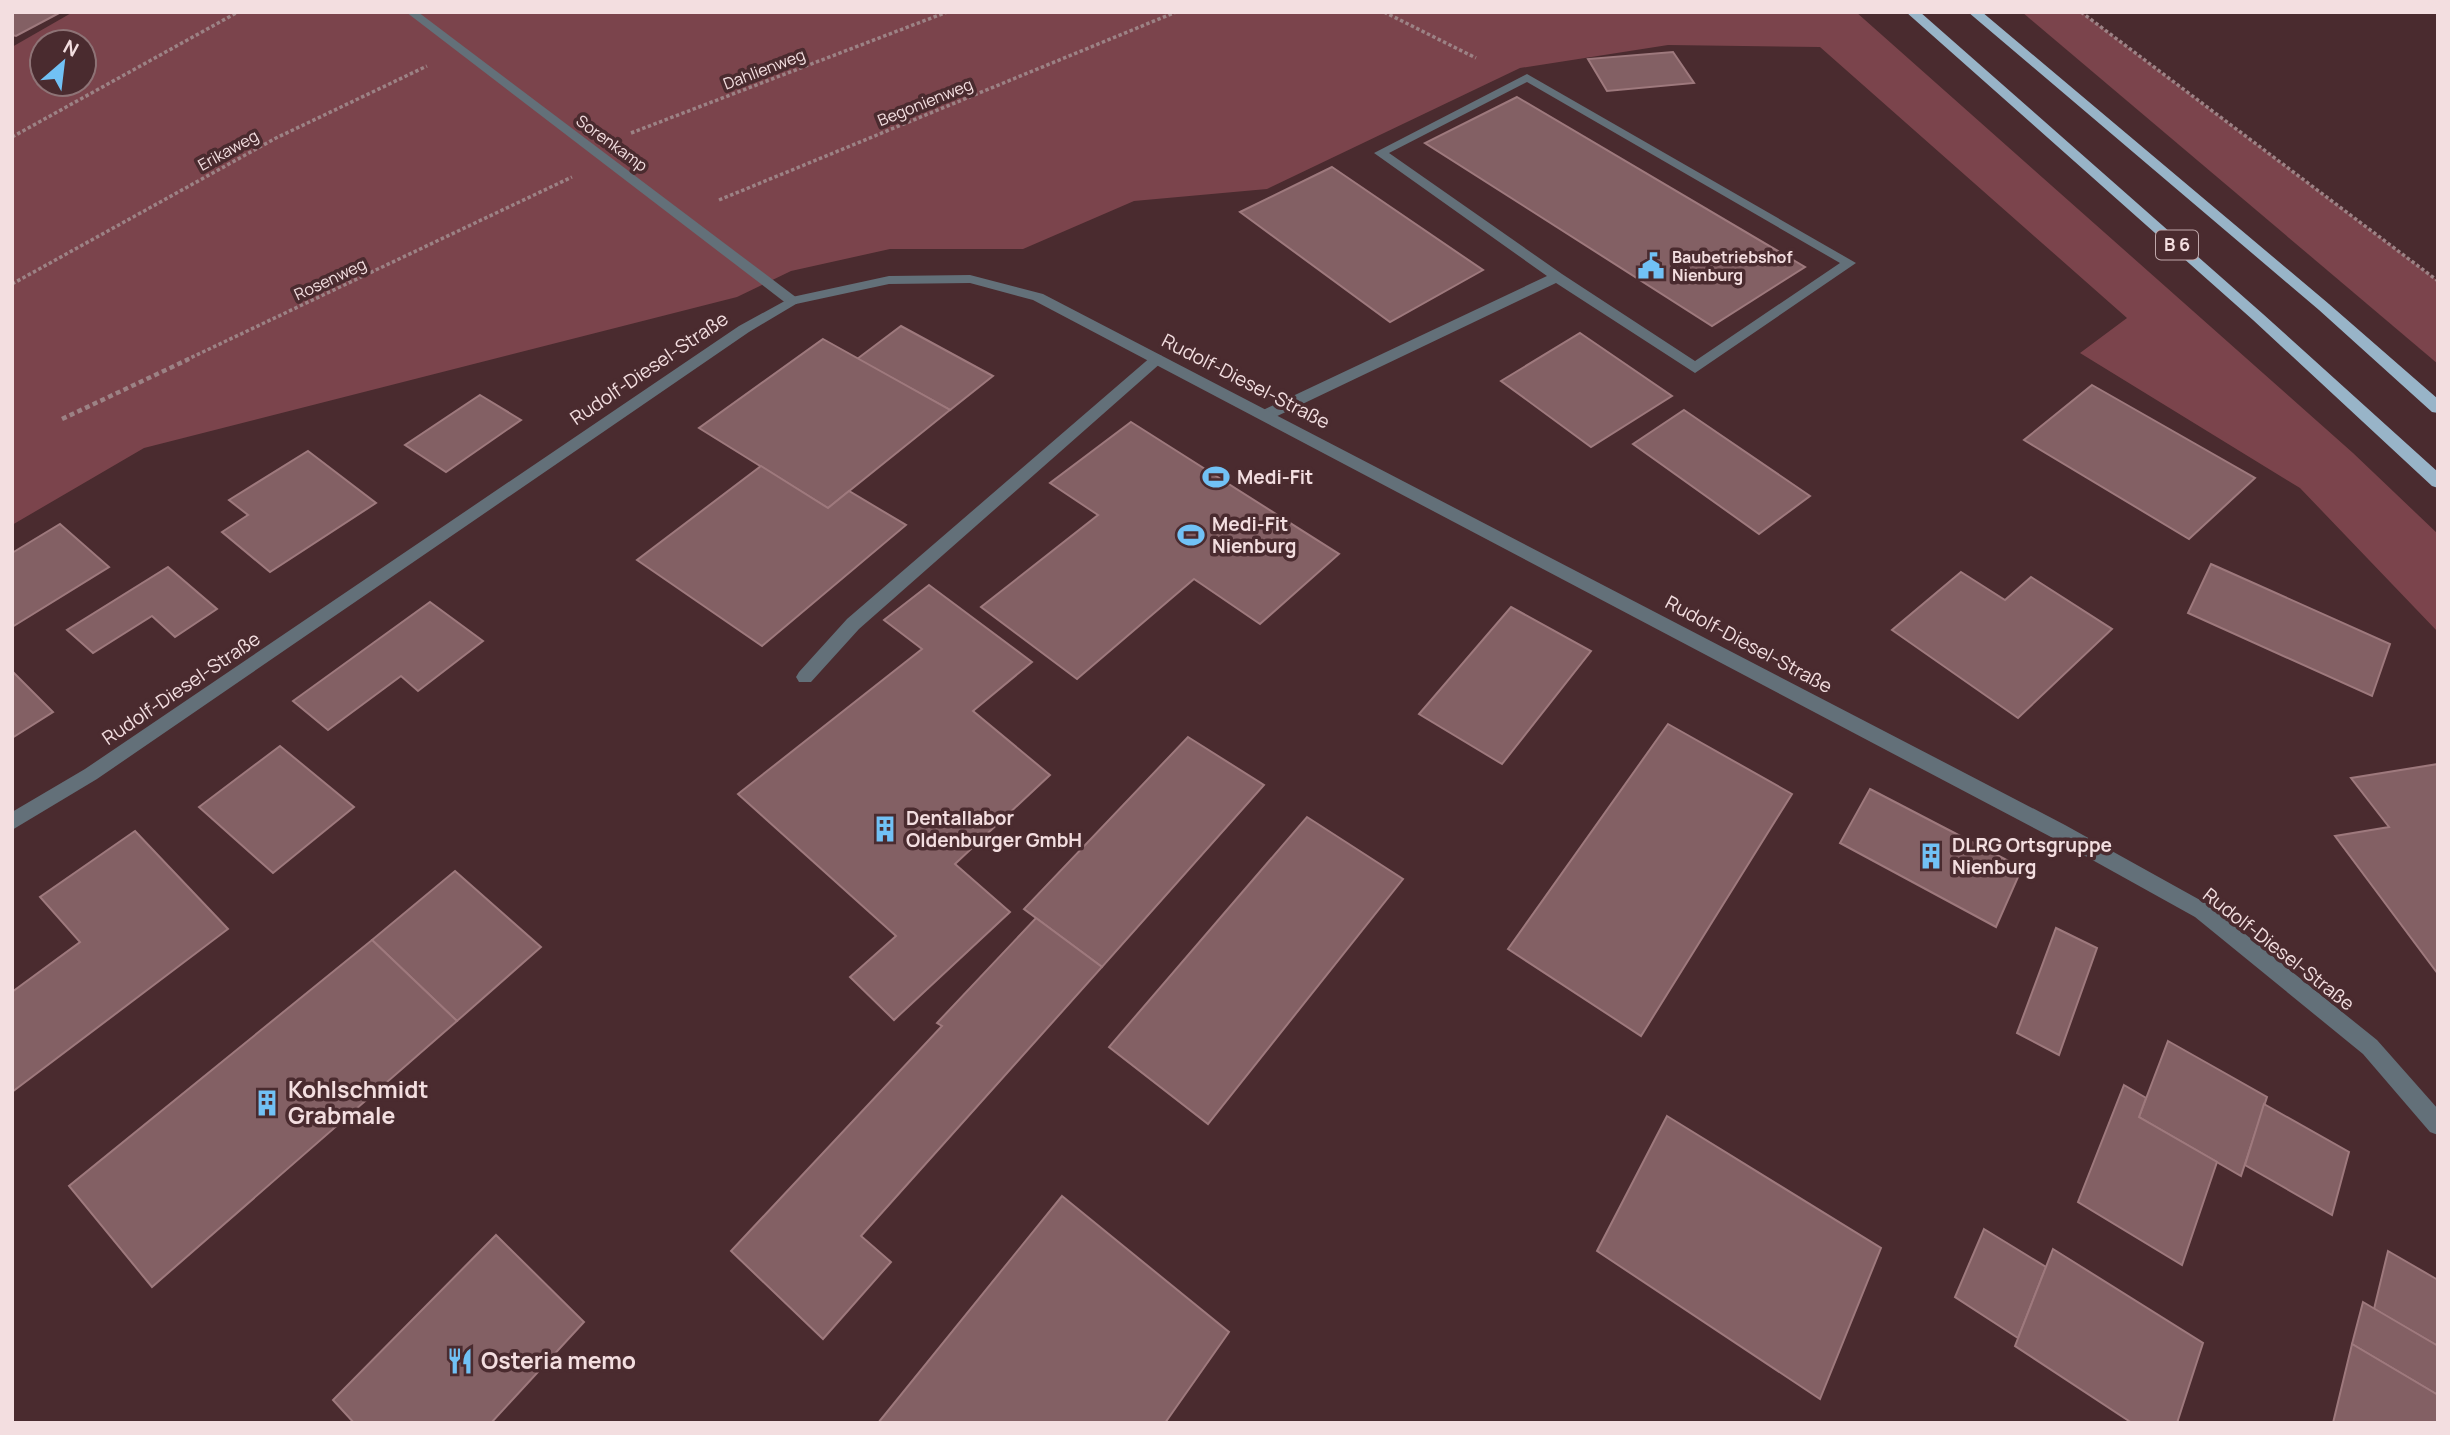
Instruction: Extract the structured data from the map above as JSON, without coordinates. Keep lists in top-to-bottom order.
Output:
{
  "streets": {
    "highway": ["B 6"],
    "street": ["Sorenkamp", "Rudolf-Diesel-Straße"],
    "path": [
      "Dahlienweg",
      "Begonienweg",
      "Erikaweg",
      "Rosenweg"
    ]
  },
  "crossings": [
    ["Dahlienweg", "Sorenkamp"],
    ["Begonienweg", "Sorenkamp"],
    ["Sorenkamp", "Erikaweg"],
    ["Sorenkamp", "Rosenweg"],
    ["Sorenkamp", "Rudolf-Diesel-Straße"]
  ],
  "places": {
    "public building": ["Baubetriebshof Nienburg"],
    "sports": ["Medi-Fit", "Medi-Fit Nienburg"],
    "building": ["Dentallabor Oldenburger GmbH", "DLRG Ortsgruppe Nienburg", "Kohlschmidt Grabmale"],
    "restaurant": ["Osteria memo"]
  },
  "north": "top right"
}
